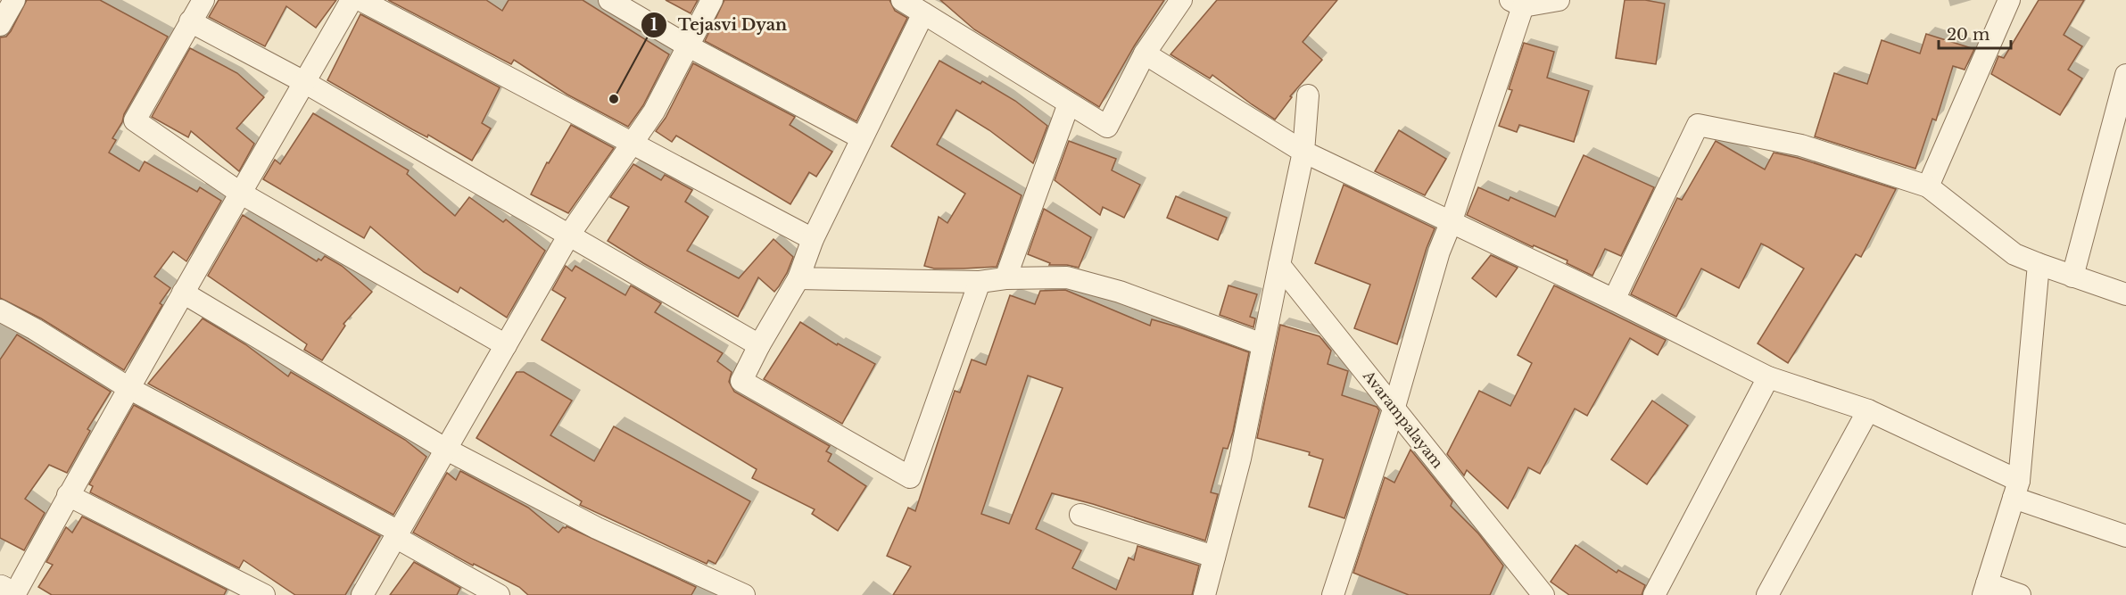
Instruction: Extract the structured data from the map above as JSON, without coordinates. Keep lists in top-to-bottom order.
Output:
{
  "streets": {
    "street": ["Avarampalayam"]
  },
  "places": ["Tejasvi Dyan"],
  "scale_bar": "20 m"
}
